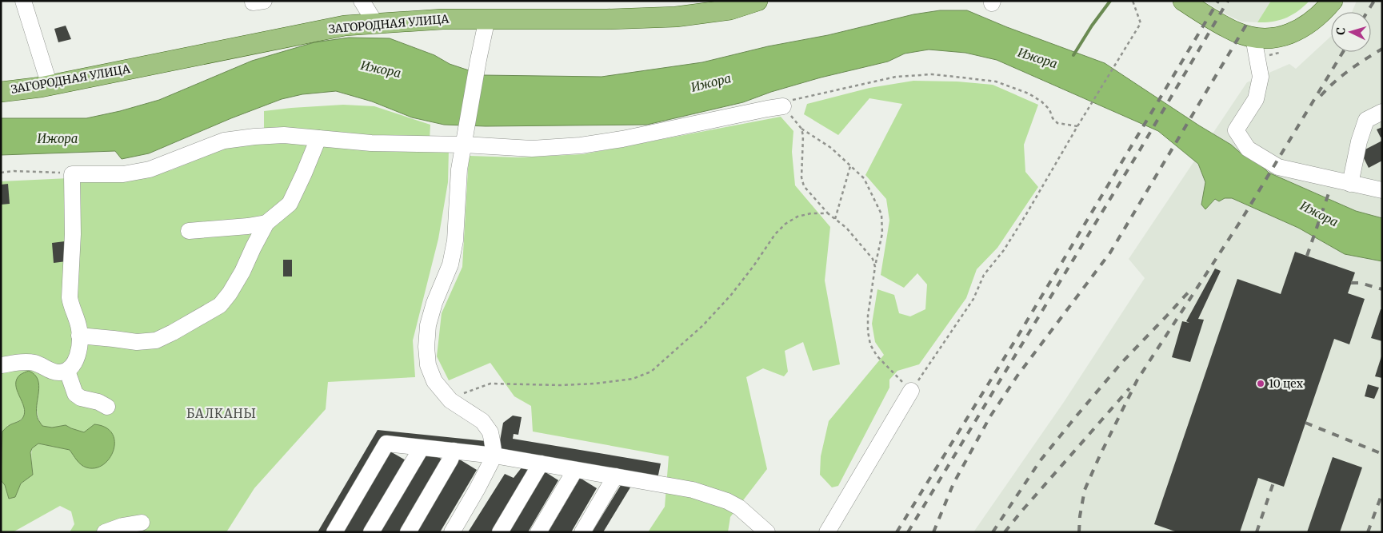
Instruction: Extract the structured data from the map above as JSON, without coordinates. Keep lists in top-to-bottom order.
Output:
{
  "streets": {
    "main road": ["ЗАГОРОДНАЯ УЛИЦА"]
  },
  "districts": ["БАЛКАНЫ"],
  "water": ["Ижора"],
  "places": ["10 цех"],
  "north": "left"
}
